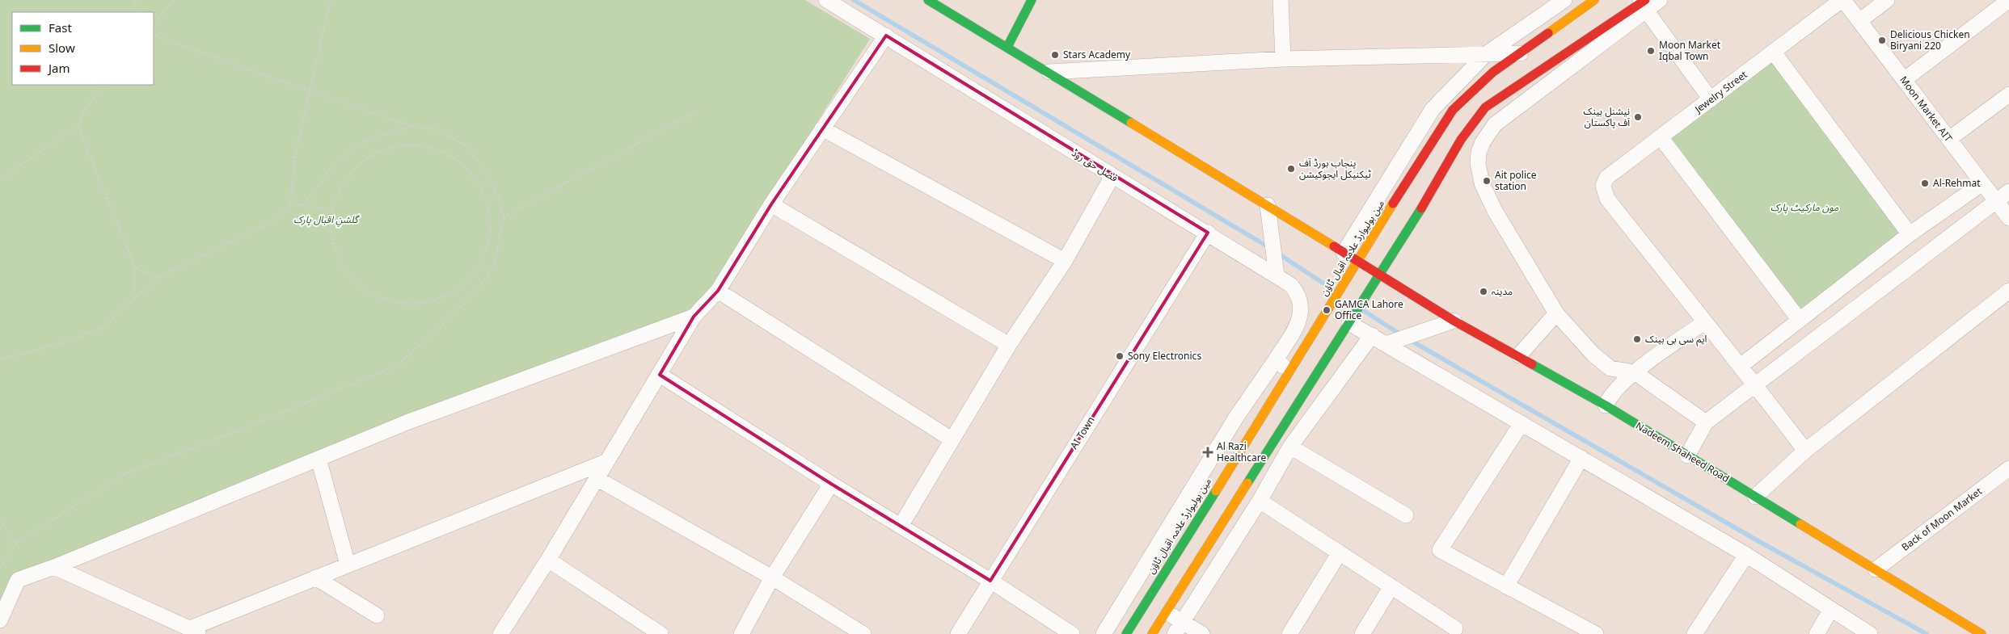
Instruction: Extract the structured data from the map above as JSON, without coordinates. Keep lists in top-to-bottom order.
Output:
{
  "streets": {
    "main road": ["مین بولیوارڈ علامہ اقبال ٹاؤن", "Nadeem Shaheed Road"],
    "street": [
      "Jewelry Street",
      "Moon Market AIT",
      "فضل حق روڈ",
      "AI Town",
      "Back of Moon Market"
    ]
  },
  "crossings": [
    ["Jewelry Street", "Moon Market AIT"],
    ["فضل حق روڈ", "AI Town"],
    ["Nadeem Shaheed Road", "Back of Moon Market"]
  ],
  "parks": ["مون مارکیٹ پارک", "گلشنِ اقبال پارک"],
  "places": {
    "other": [
      "Delicious Chicken Biryani 220",
      "Moon Market Iqbal Town",
      "Stars Academy",
      "نیشنل بینک آف پاکستان",
      "پنجاب بورڈ آف ٹیکنیکل ایجوکیشن",
      "Ait police station",
      "Al-Rehmat",
      "مدینہ",
      "GAMCA Lahore Office",
      "ایم سی بی بینک",
      "Sony Electronics"
    ],
    "health": ["Al Razi Healthcare"]
  },
  "legend": ["Fast", "Slow", "Jam"]
}
